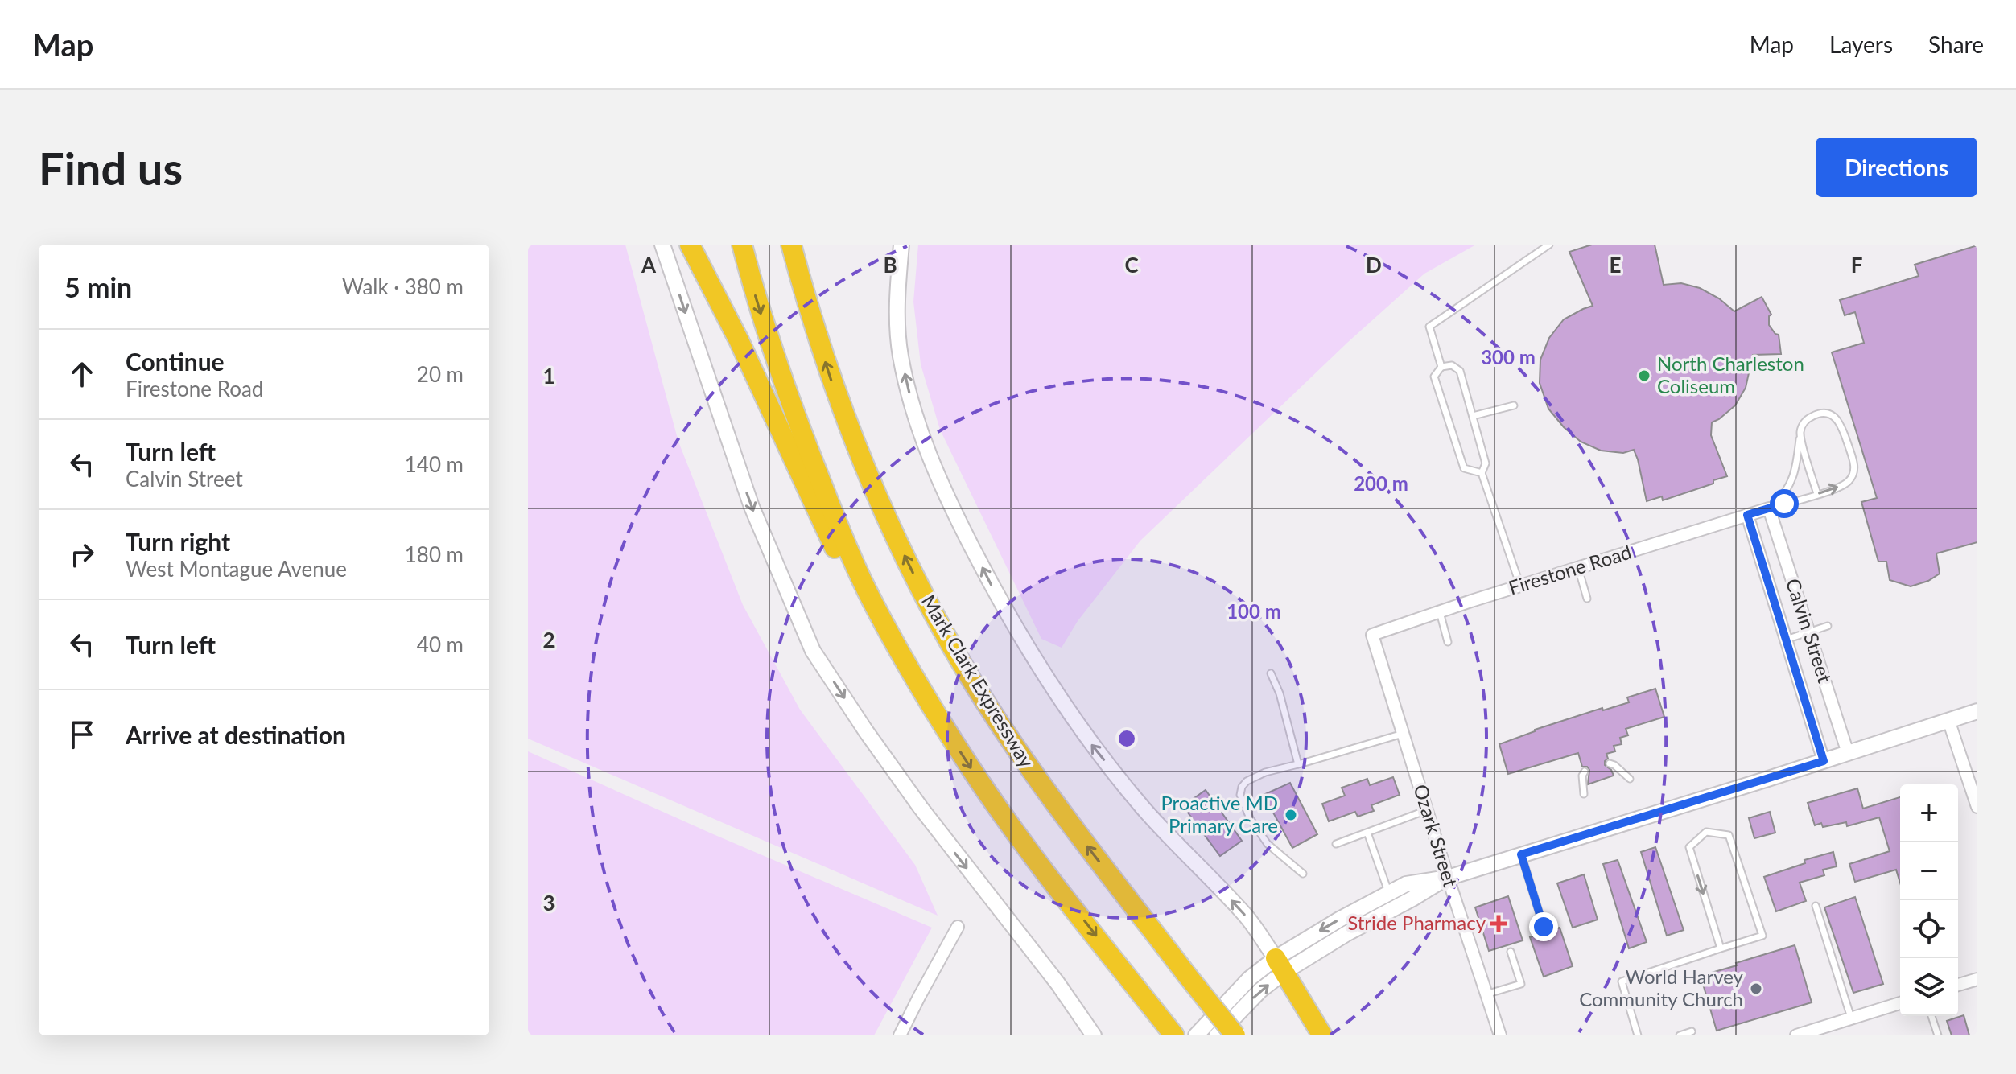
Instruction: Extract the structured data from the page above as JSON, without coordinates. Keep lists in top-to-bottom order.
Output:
{
  "streets": {
    "highway": ["Mark Clark Expressway"],
    "street": ["Firestone Road", "Calvin Street", "Ozark Street"]
  },
  "crossings": [
    ["Firestone Road", "Calvin Street"],
    ["Firestone Road", "Ozark Street"]
  ],
  "places": {
    "other": ["North Charleston Coliseum", "Proactive MD Primary Care", "World Harvey Community Church"],
    "health": ["Stride Pharmacy"]
  },
  "page": {
    "header": "Map",
    "nav": ["Map", "Layers", "Share"],
    "buttons": "Directions",
    "title": "Find us",
    "heading": ["5 min", "Walk · 380 m"],
    "list": [
      ["Continue", "Firestone Road", "20 m"],
      ["Turn left", "Calvin Street", "140 m"],
      ["Turn right", "West Montague Avenue", "180 m"],
      ["Turn left", "40 m"],
      "Arrive at destination"
    ],
    "map_buttons": ["+", "−"]
  },
  "grid": {
    "columns": [
      "A",
      "B",
      "C",
      "D",
      "E",
      "F"
    ],
    "rows": ["1", "2", "3"]
  },
  "rings": ["300 m", "200 m", "100 m"]
}
